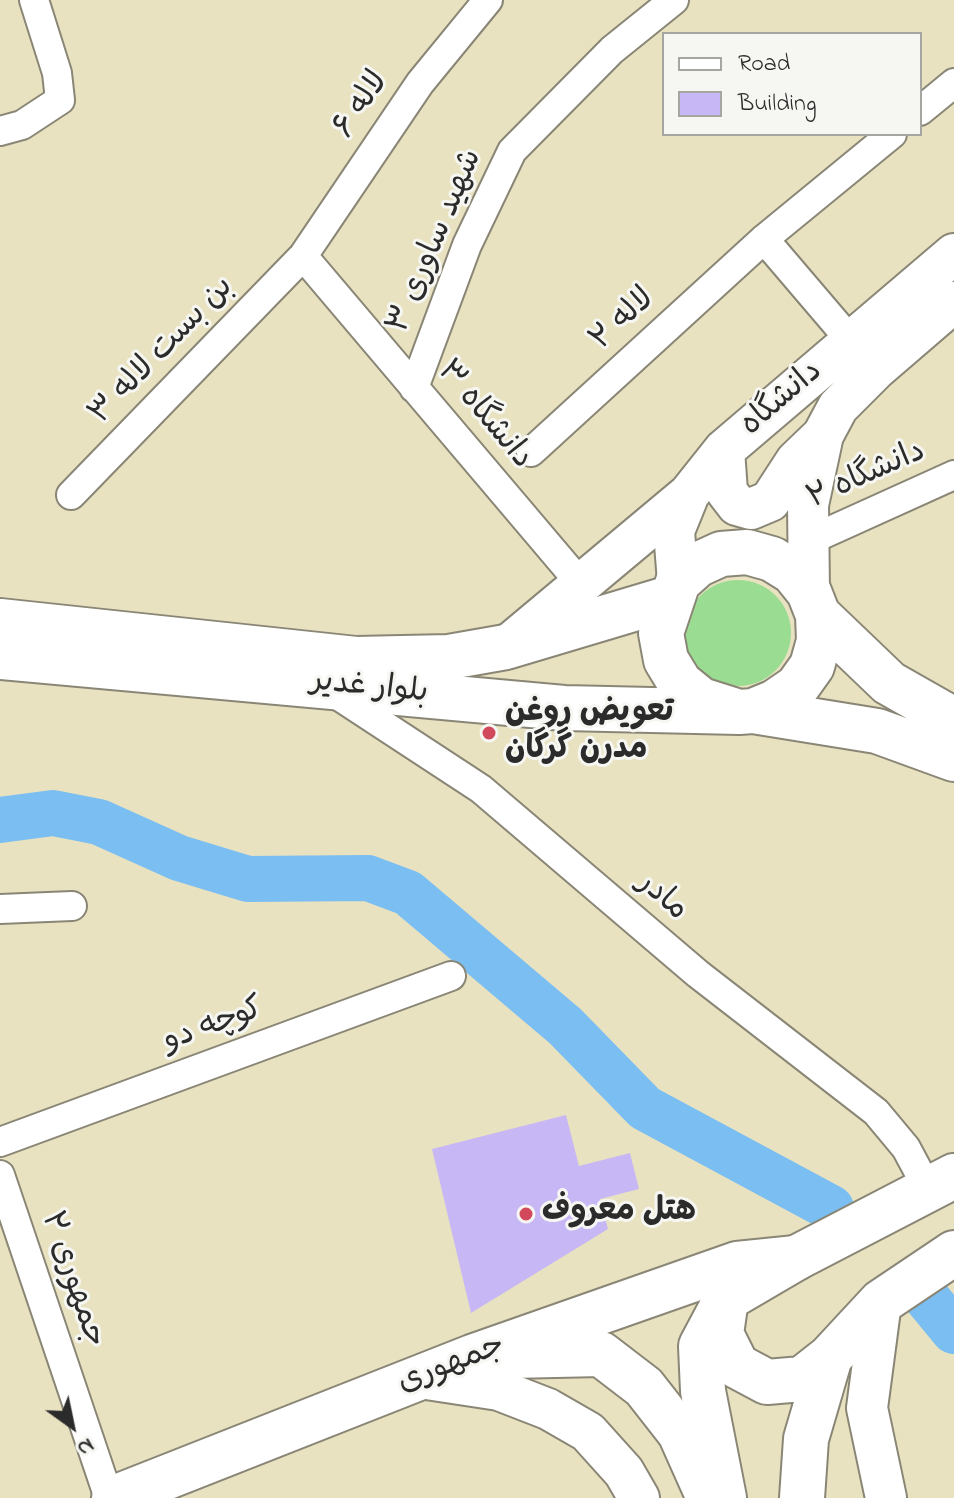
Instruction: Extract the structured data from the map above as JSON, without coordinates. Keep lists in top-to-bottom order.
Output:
{
  "streets": {
    "main road": ["دانشگاه", "بلوار غدیر", "جمهوری"],
    "street": [
      "لاله ۶",
      "۳ شهید ساوری",
      "۲ لاله",
      "بن بست لاله ۳",
      "۳ دانشگاه",
      "دانشگاه ۲",
      "مادر",
      "کوچه دو",
      "۲ جمهوری"
    ]
  },
  "crossings": [
    ["لاله ۶", "بن بست لاله ۳"],
    ["لاله ۶", "۳ دانشگاه"],
    ["۳ شهید ساوری", "۳ دانشگاه"],
    ["بن بست لاله ۳", "۳ دانشگاه"],
    ["دانشگاه", "دانشگاه ۲"],
    ["دانشگاه", "بلوار غدیر"],
    ["بلوار غدیر", "مادر"],
    ["۲ جمهوری", "جمهوری"]
  ],
  "places": ["تعویض روغن مدرن گرگان", "هتل معروف"],
  "legend": ["Road", "Building"],
  "north": "bottom right"
}
